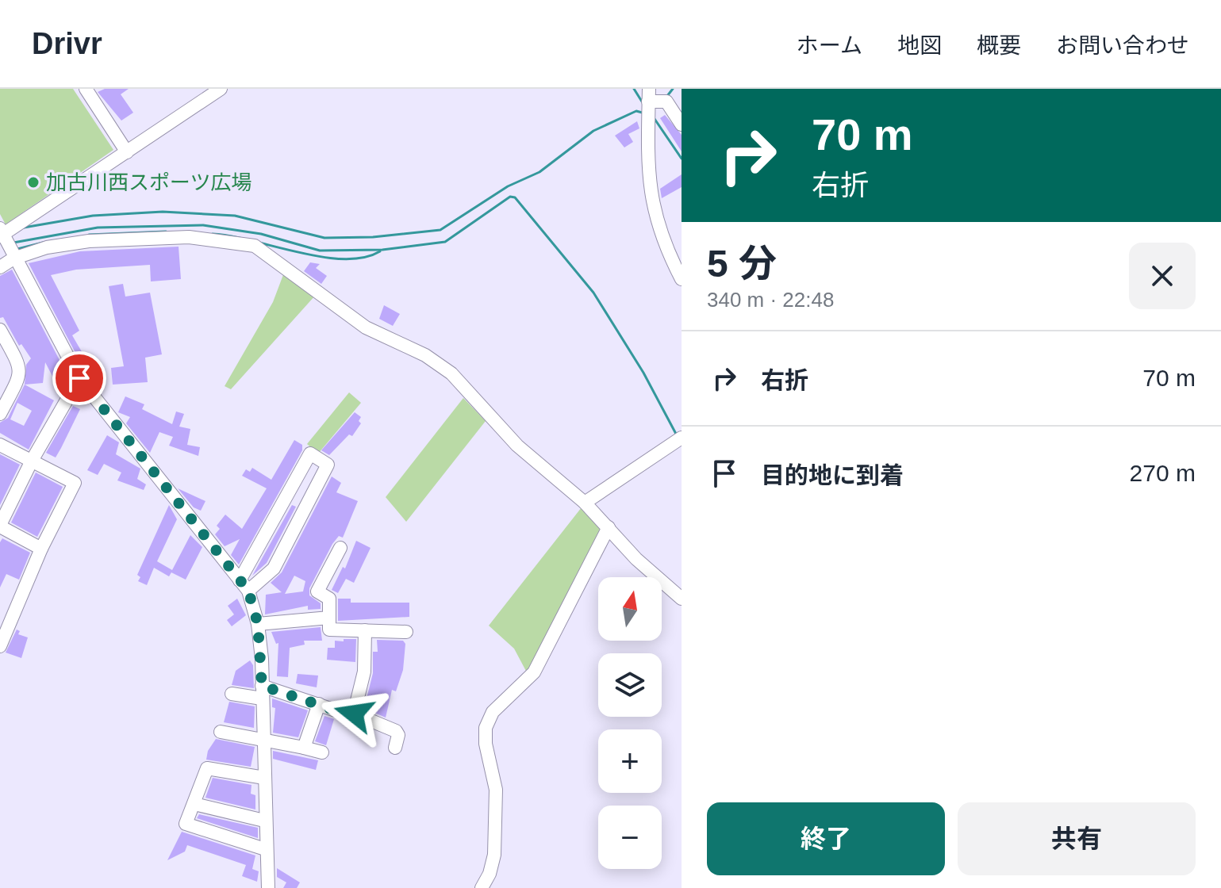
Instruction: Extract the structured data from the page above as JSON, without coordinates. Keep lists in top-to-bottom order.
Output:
{
  "places": ["加古川西スポーツ広場"],
  "north": "top",
  "page": {
    "header": "Drivr",
    "nav": [
      "ホーム",
      "地図",
      "概要",
      "お問い合わせ"
    ],
    "turn": ["70 m", "右折"],
    "heading": ["5 分", "340 m · 22:48"],
    "list": [
      {
        "name": "右折",
        "value": "70 m"
      },
      {
        "name": "目的地に到着",
        "value": "270 m"
      }
    ],
    "map_buttons": ["+", "−"],
    "buttons": ["終了", "共有"]
  }
}
